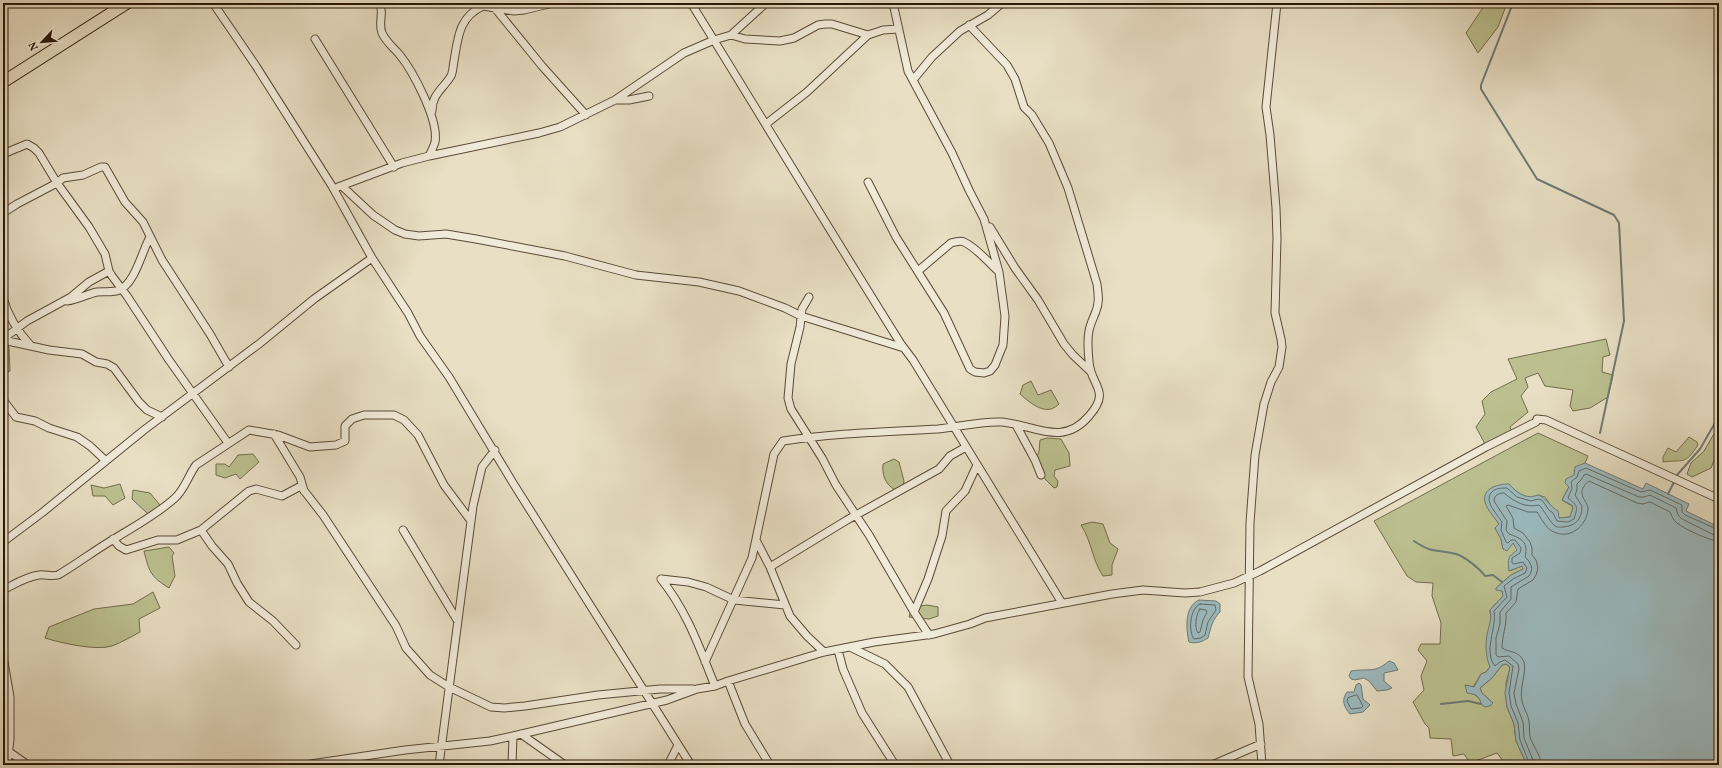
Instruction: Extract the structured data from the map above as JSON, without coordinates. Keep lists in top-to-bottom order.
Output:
{
  "north": "bottom left"
}
